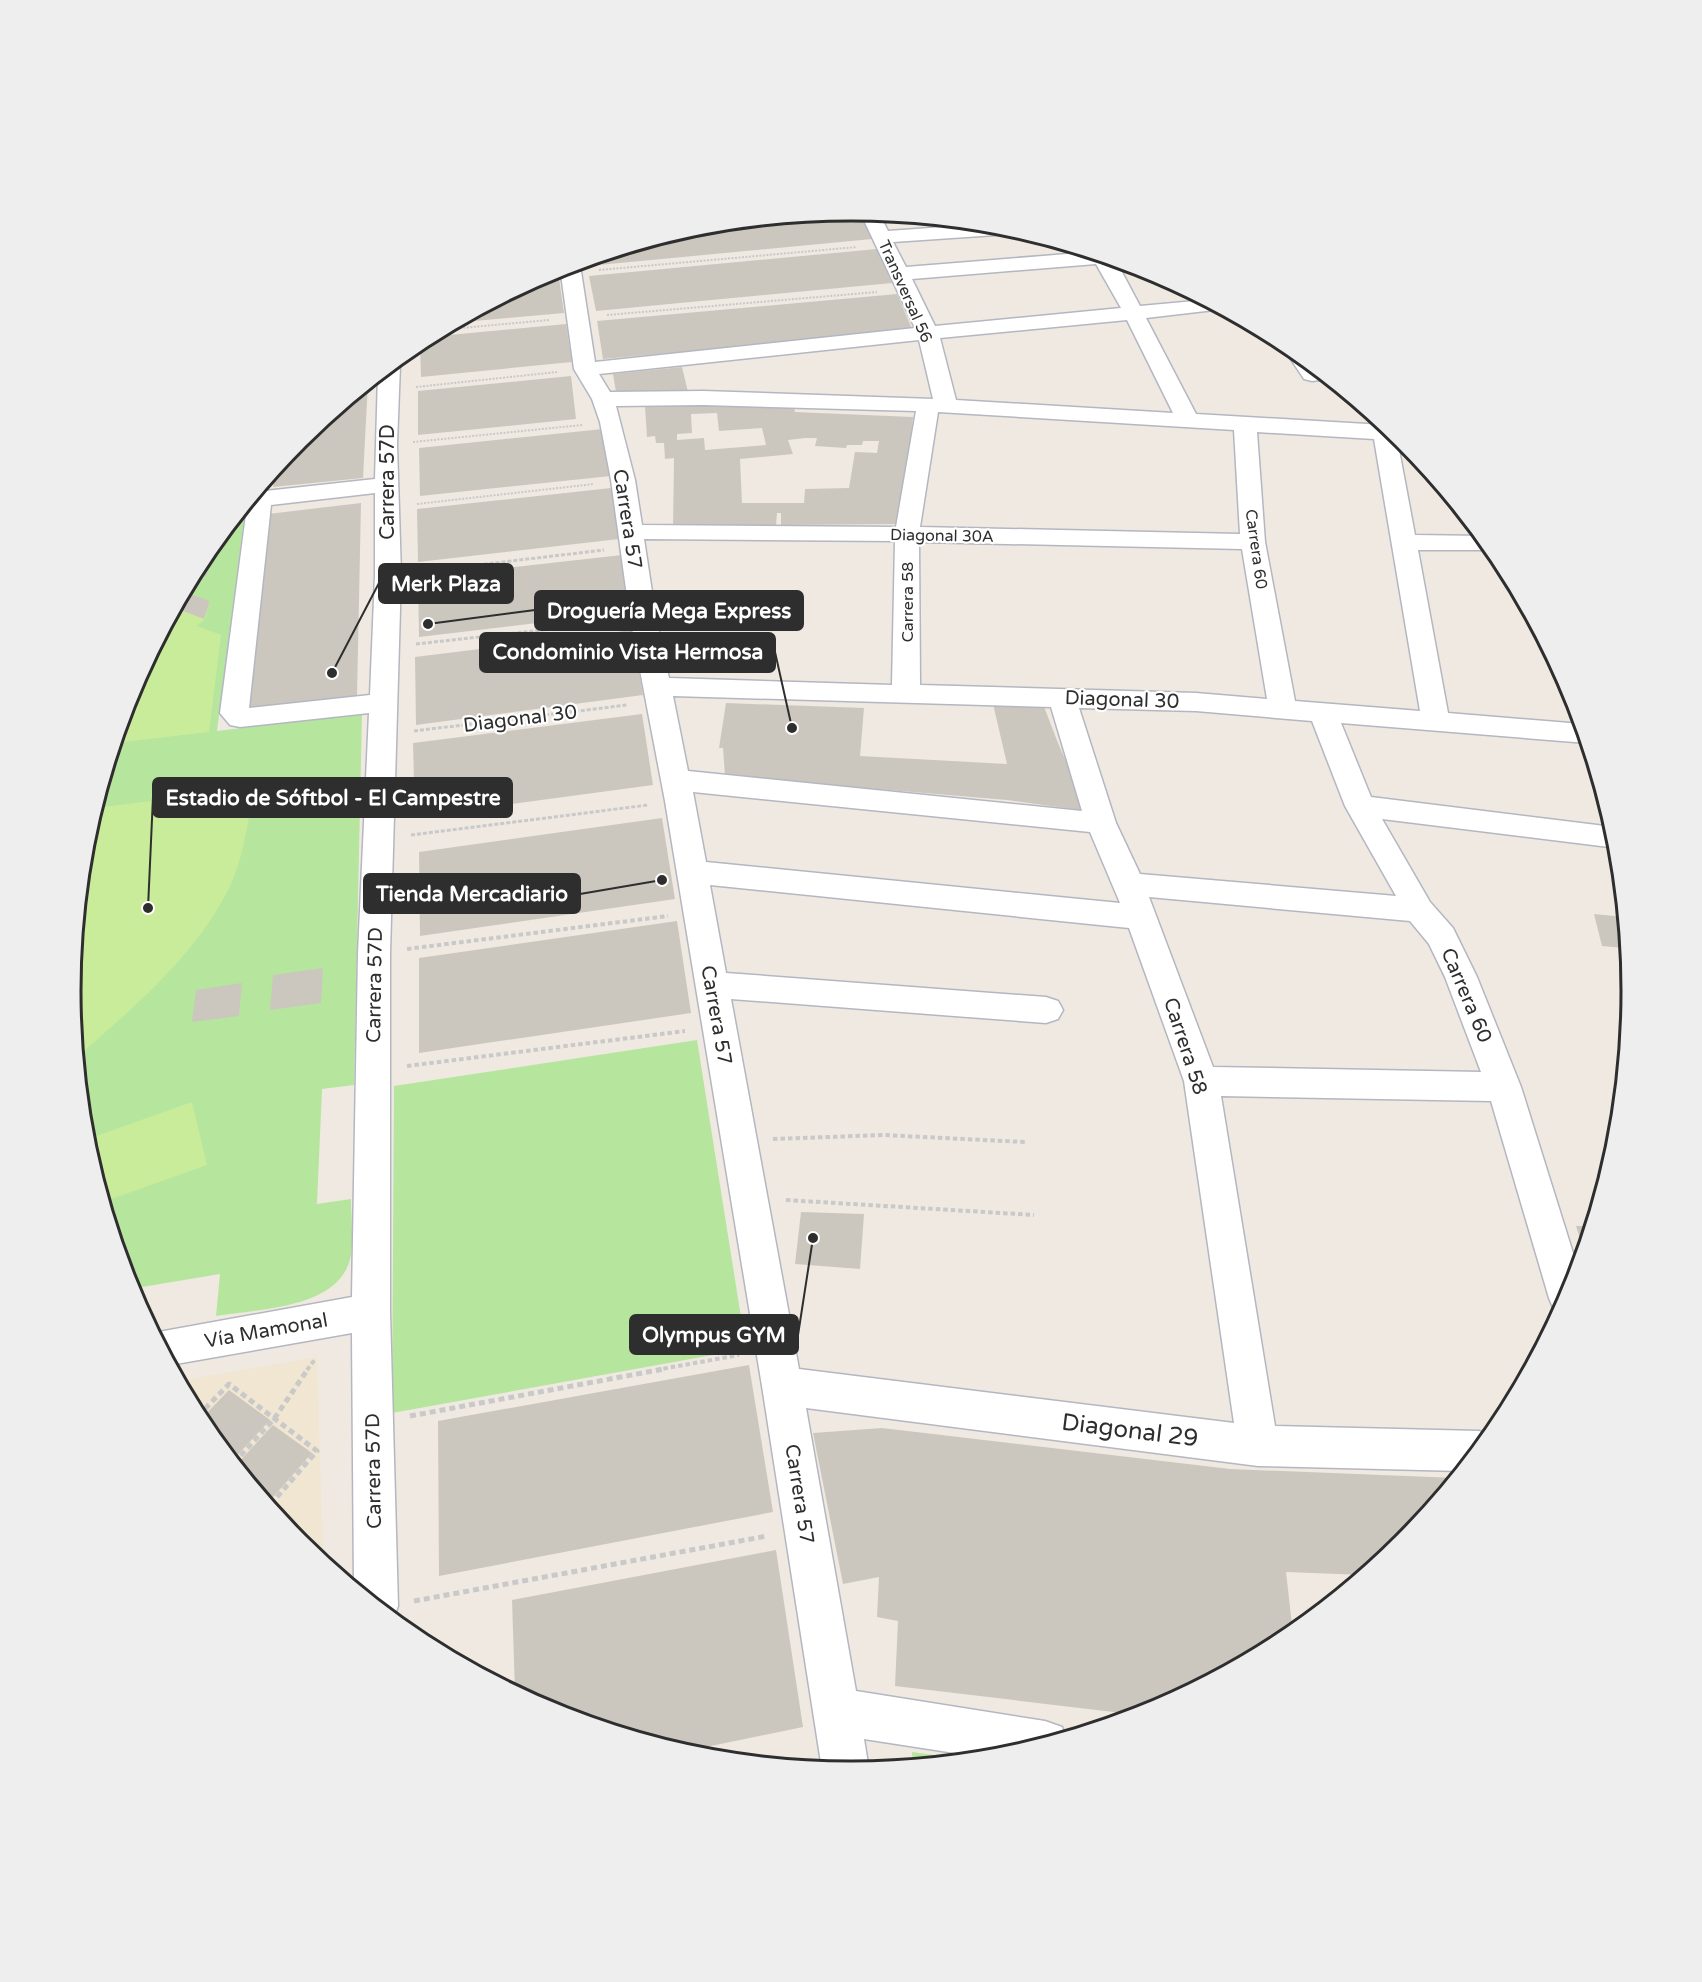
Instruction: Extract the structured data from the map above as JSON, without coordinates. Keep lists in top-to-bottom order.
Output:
{
  "streets": {
    "street": [
      "Transversal 56",
      "Carrera 57D",
      "Carrera 57",
      "Diagonal 30A",
      "Carrera 60",
      "Carrera 58",
      "Diagonal 30",
      "Vía Mamonal",
      "Diagonal 29"
    ]
  },
  "crossings": [
    ["Transversal 56", "Carrera 58"],
    ["Carrera 57D", "Diagonal 30"],
    ["Carrera 57D", "Vía Mamonal"],
    ["Carrera 57", "Diagonal 30A"],
    ["Carrera 57", "Diagonal 30"],
    ["Carrera 57", "Diagonal 29"],
    ["Diagonal 30A", "Carrera 60"],
    ["Diagonal 30A", "Carrera 58"],
    ["Carrera 60", "Diagonal 30"],
    ["Carrera 58", "Diagonal 30"],
    ["Carrera 58", "Diagonal 29"]
  ],
  "places": [
    "Droguería Mega Express",
    "Merk Plaza",
    "Condominio Vista Hermosa",
    "Tienda Mercadiario",
    "Estadio de Sóftbol - El Campestre",
    "Olympus GYM"
  ]
}
